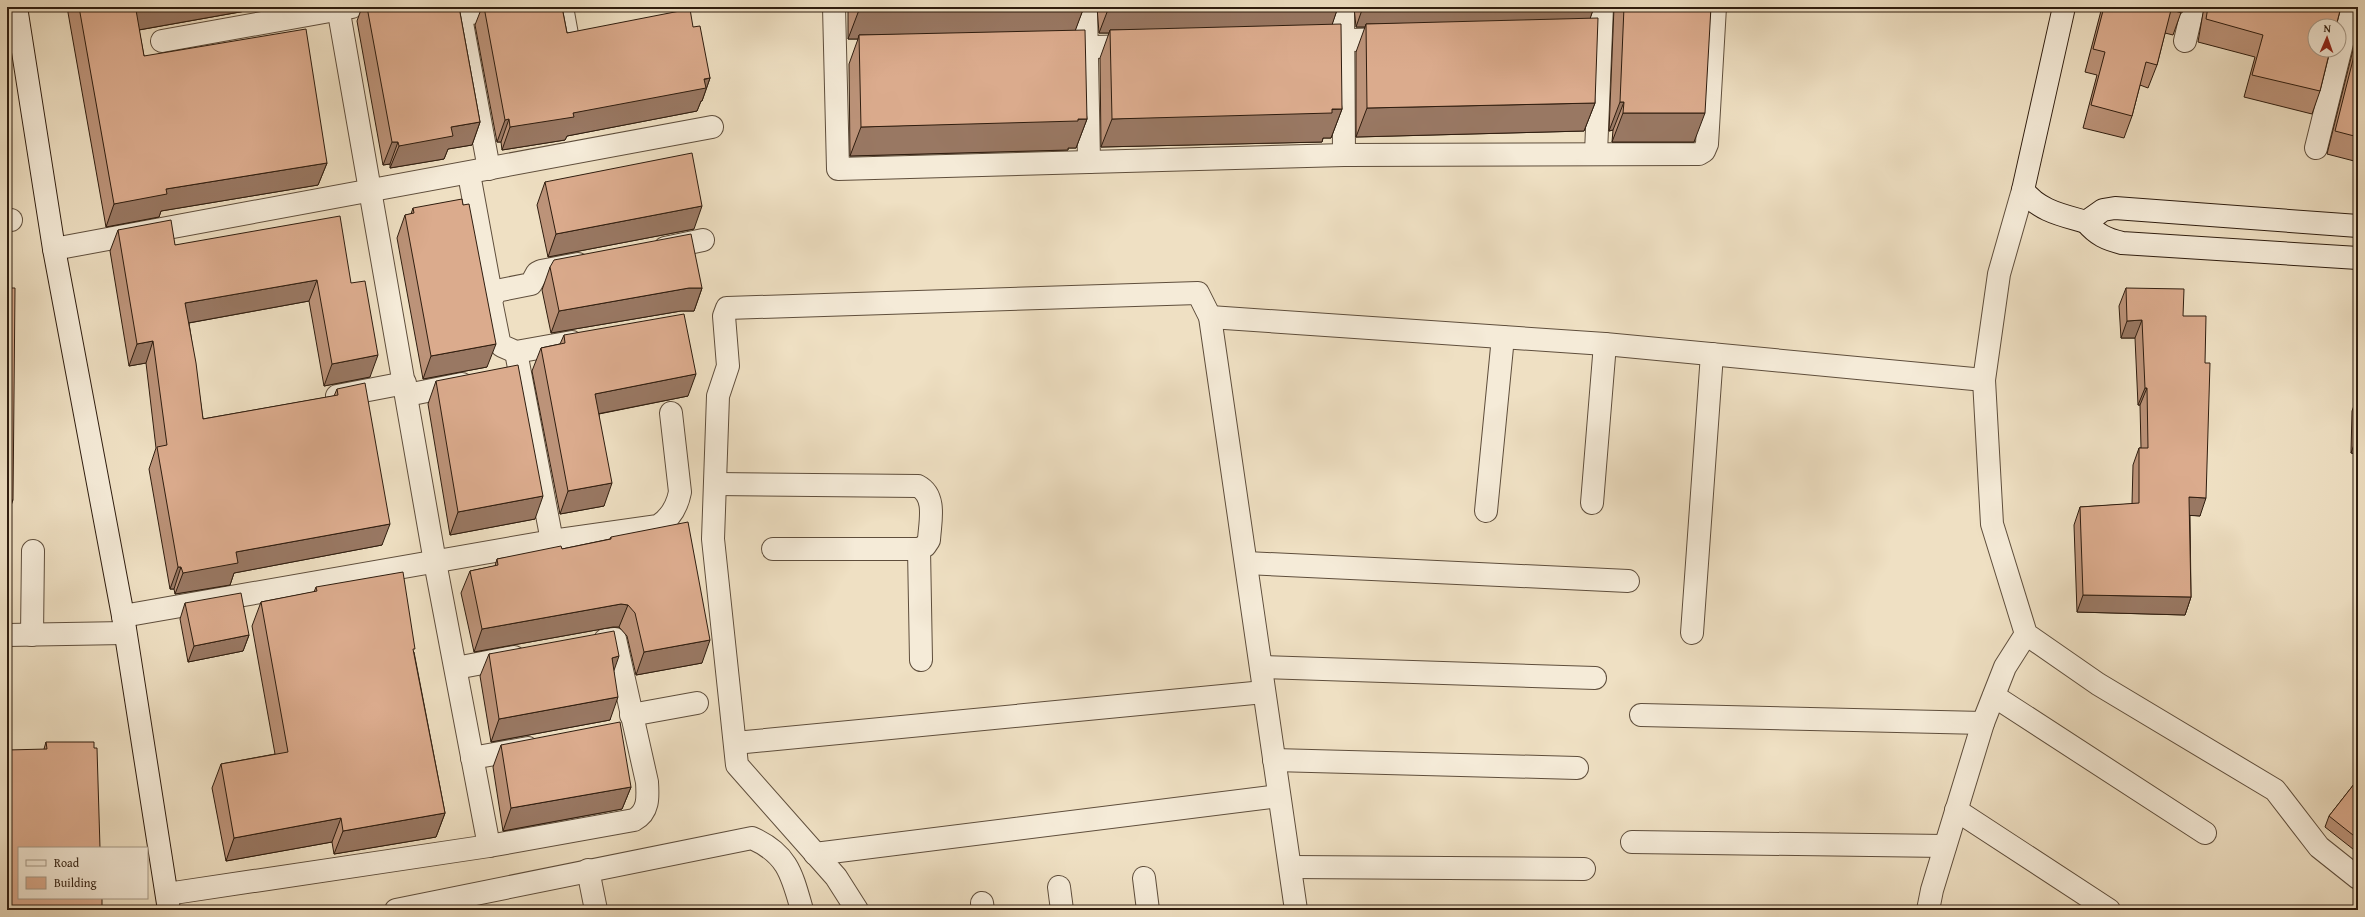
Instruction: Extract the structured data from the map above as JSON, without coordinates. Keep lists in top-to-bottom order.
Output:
{
  "legend": ["Road", "Building"],
  "north": "top"
}
